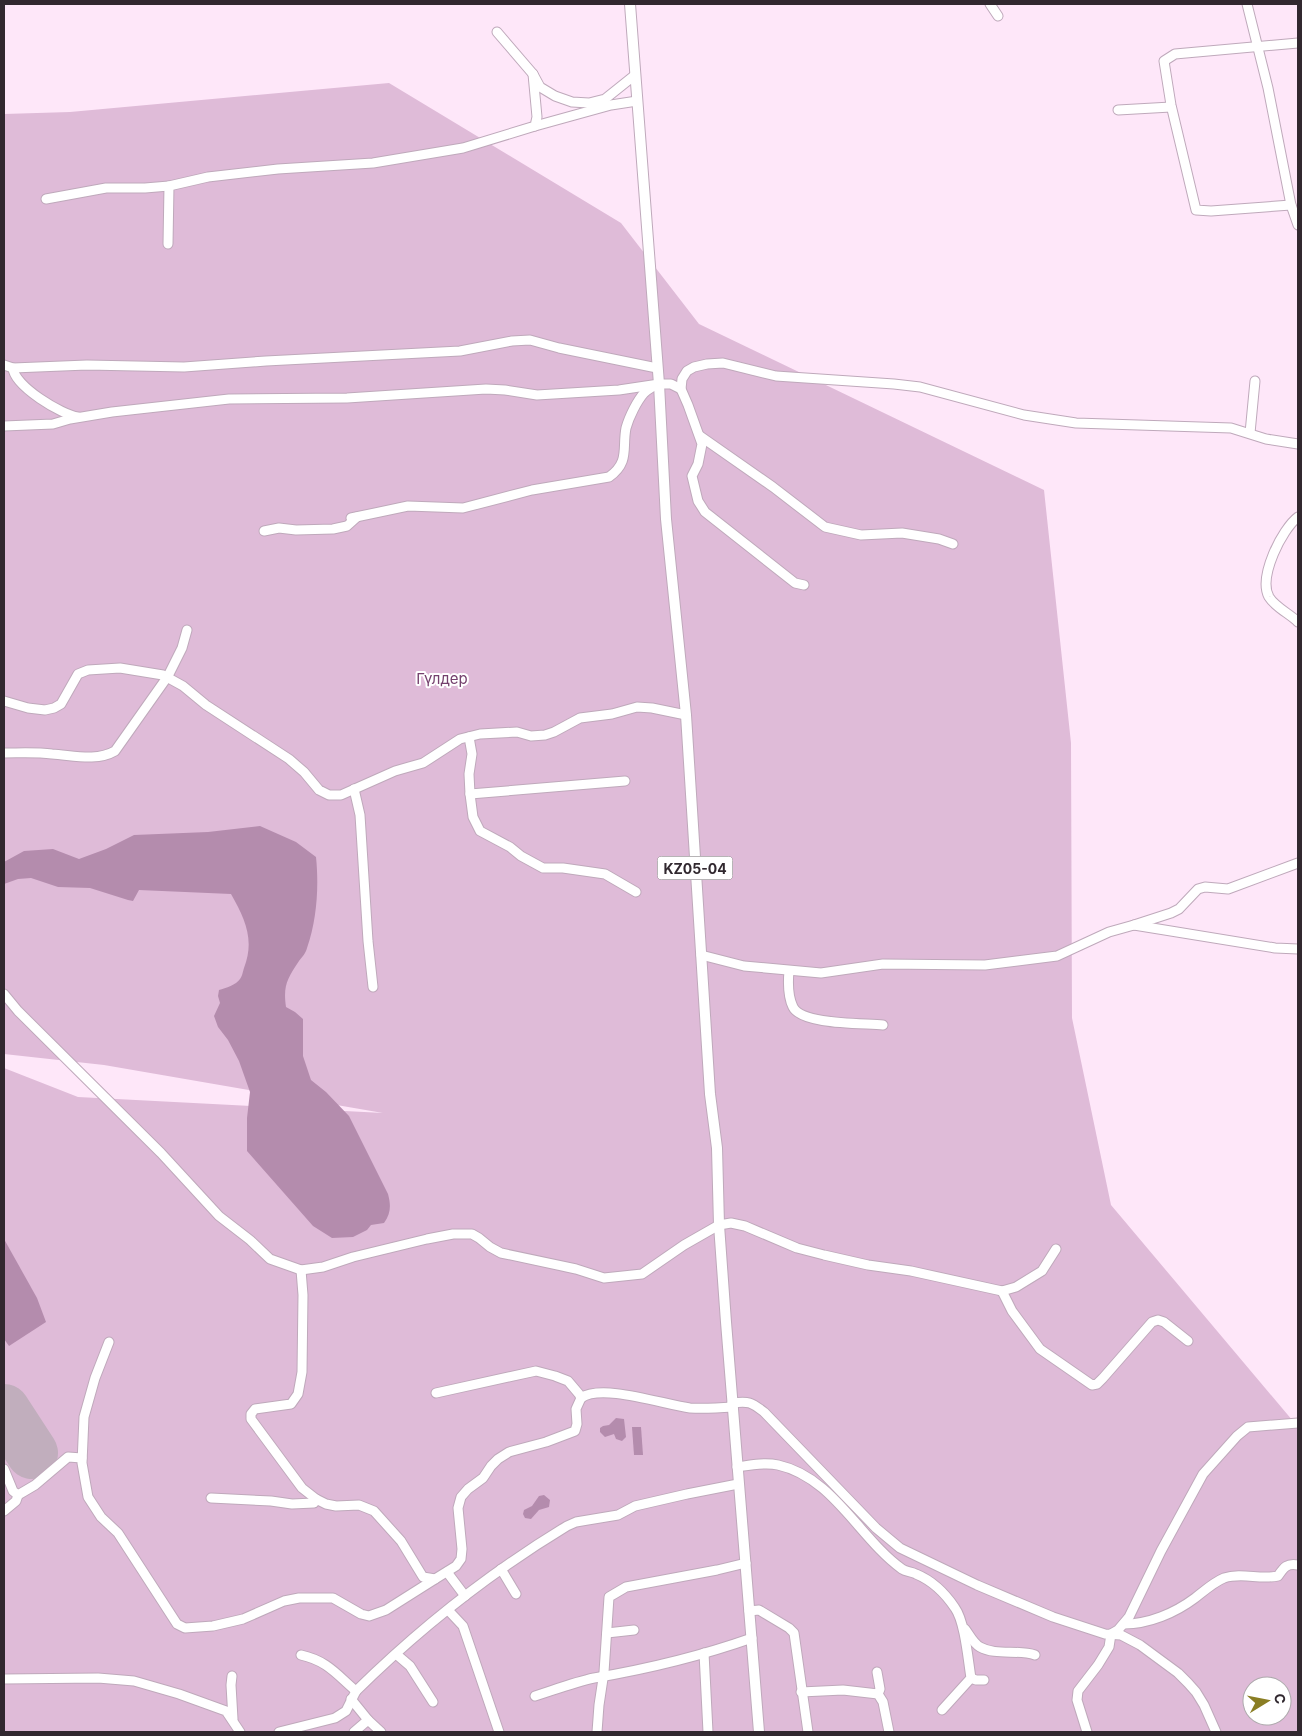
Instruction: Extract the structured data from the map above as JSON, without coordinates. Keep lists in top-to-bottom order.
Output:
{
  "streets": {
    "main road": ["KZ05-04"]
  },
  "parks": ["Гүлдер"],
  "north": "right"
}
